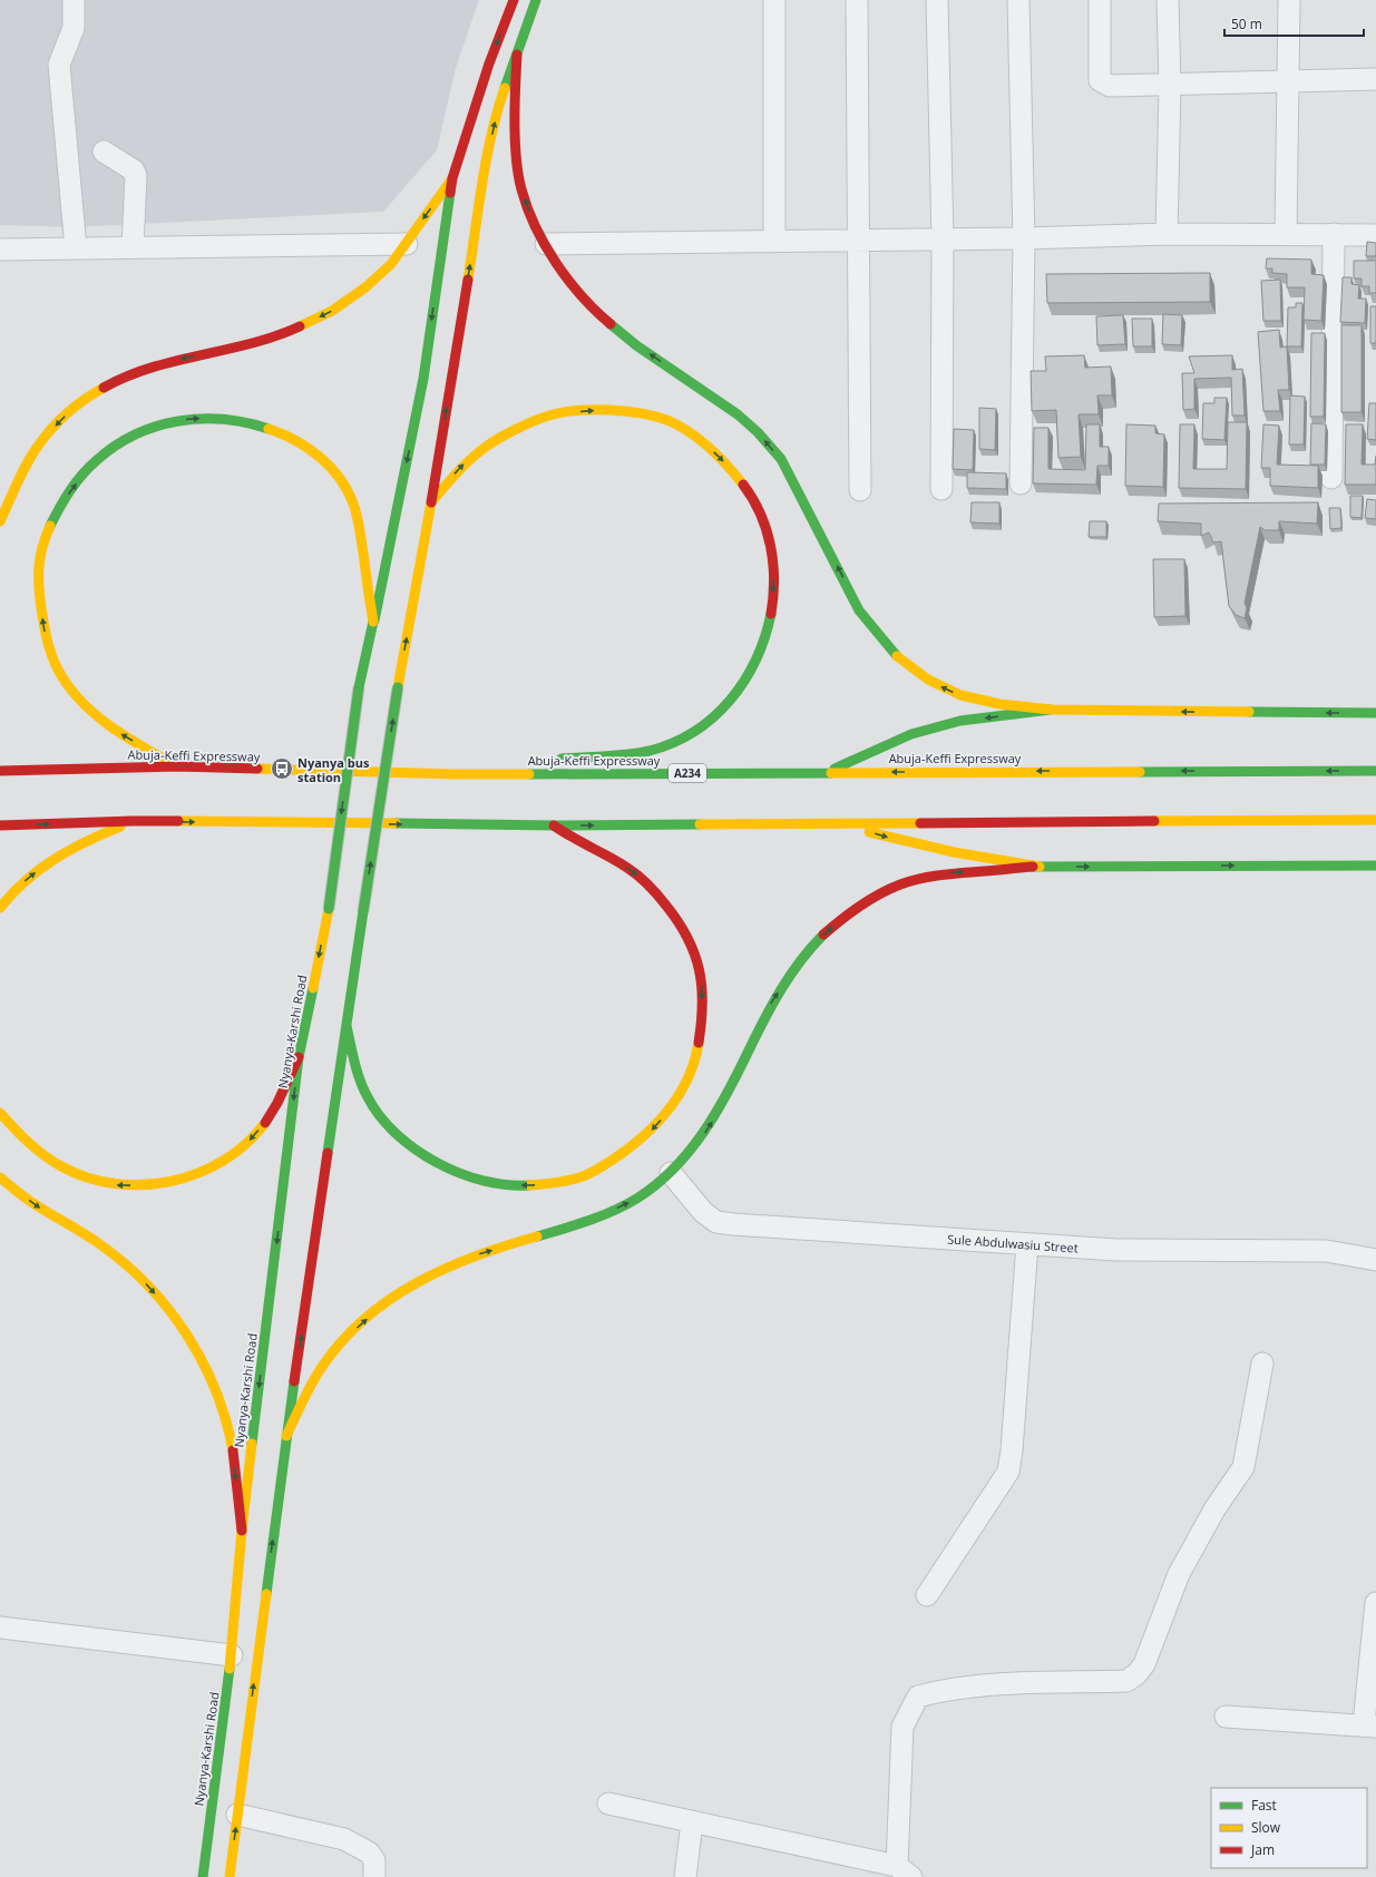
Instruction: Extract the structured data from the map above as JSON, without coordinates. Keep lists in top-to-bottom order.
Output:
{
  "streets": {
    "main road": ["Abuja-Keffi Expressway", "A234", "Nyanya-Karshi Road"],
    "street": ["Sule Abdulwasiu Street"]
  },
  "places": {
    "bus stop": ["Nyanya bus station"]
  },
  "legend": ["Fast", "Slow", "Jam"],
  "scale_bar": "50 m"
}
